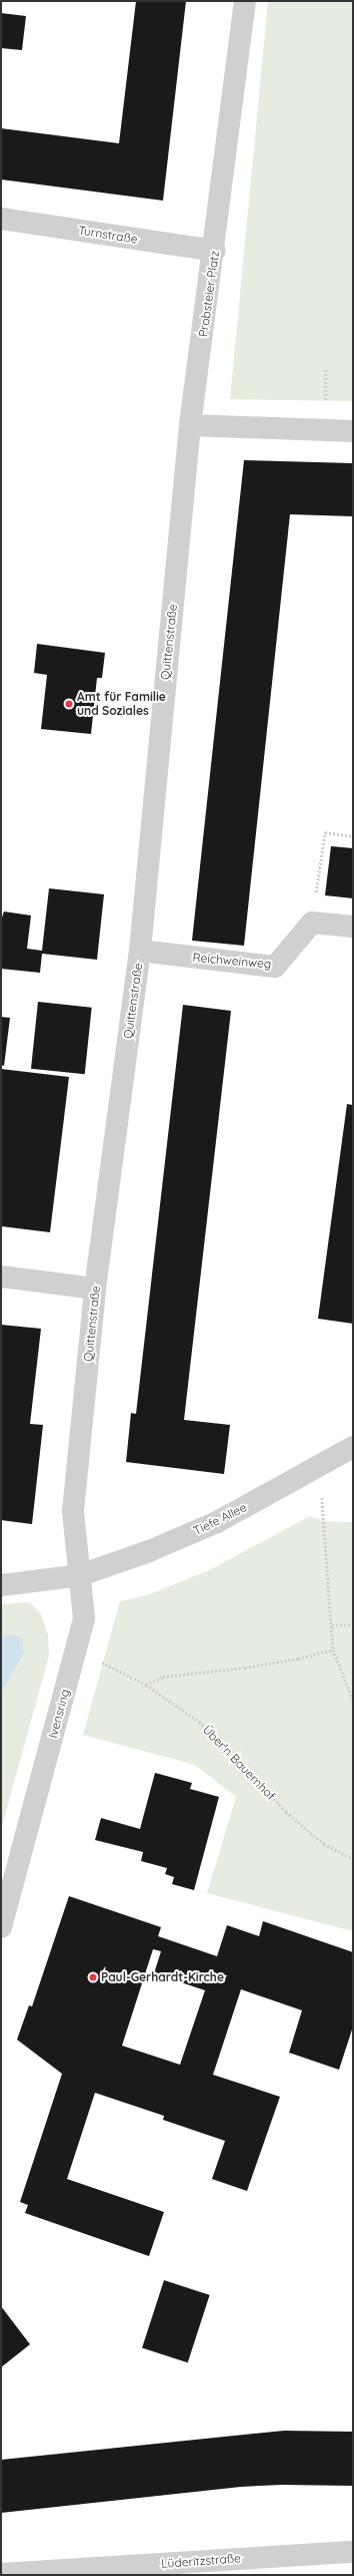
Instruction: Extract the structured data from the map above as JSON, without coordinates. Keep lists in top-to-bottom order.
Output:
{
  "streets": {
    "street": [
      "Turnstraße",
      "Probsteier Platz",
      "Quittenstraße",
      "Reichweinweg",
      "Tiefe Allee",
      "Ivensring",
      "Lüderitzstraße"
    ],
    "path": ["Über'n Bauernhof"]
  },
  "crossings": [
    ["Turnstraße", "Probsteier Platz"],
    ["Probsteier Platz", "Quittenstraße"],
    ["Quittenstraße", "Reichweinweg"],
    ["Quittenstraße", "Tiefe Allee"],
    ["Quittenstraße", "Ivensring"],
    ["Tiefe Allee", "Ivensring"],
    ["Ivensring", "Über'n Bauernhof"]
  ],
  "places": ["Amt für Familie und Soziales", "Paul-Gerhardt-Kirche"]
}
